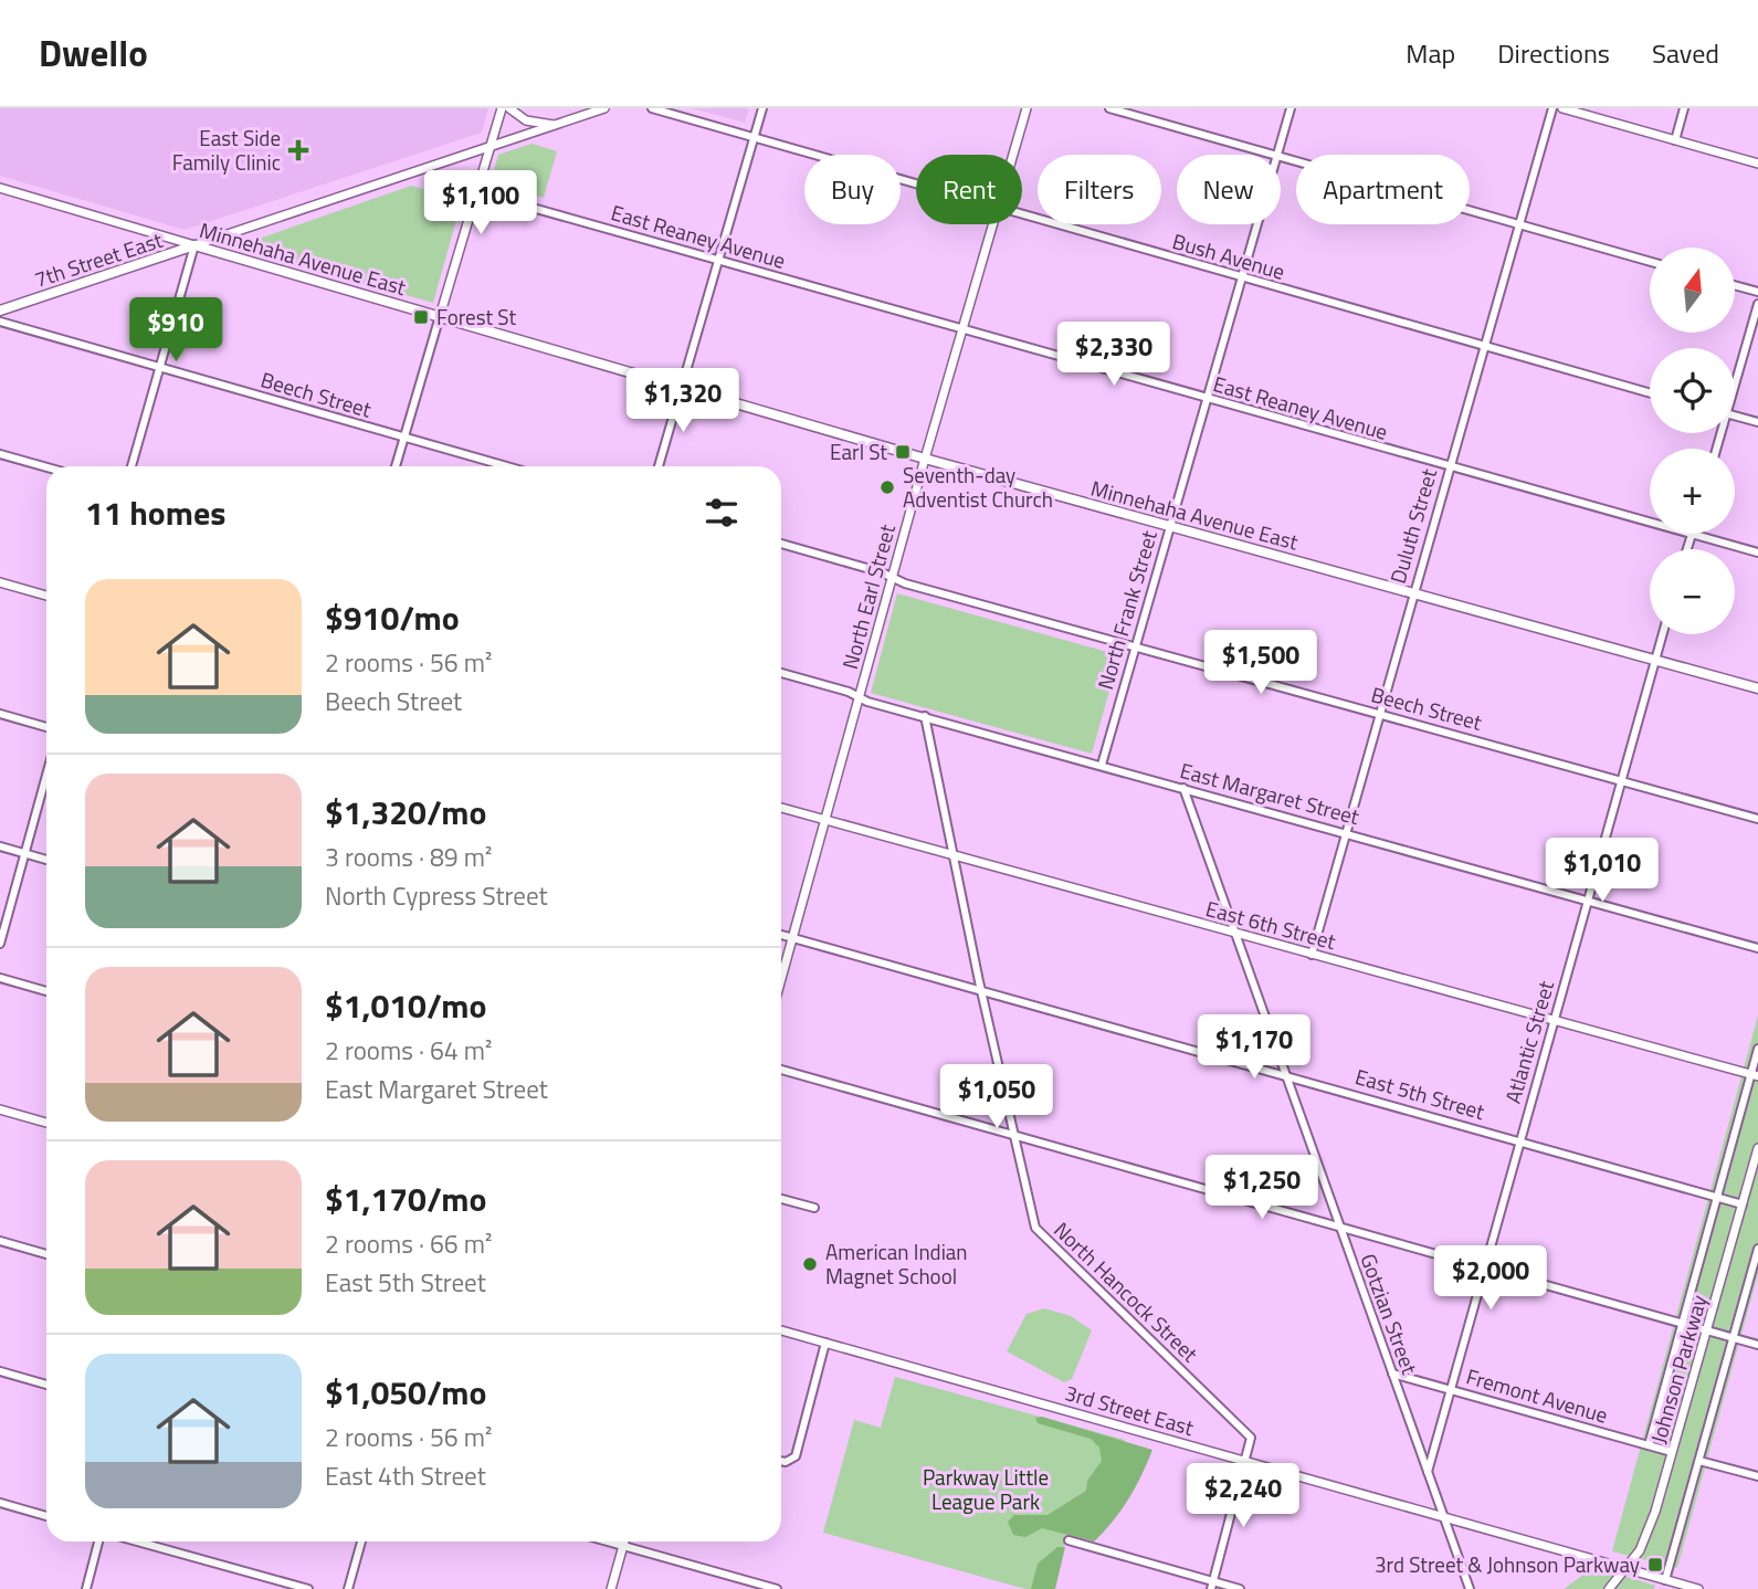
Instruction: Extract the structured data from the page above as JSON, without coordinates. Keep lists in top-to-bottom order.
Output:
{
  "streets": {
    "main road": ["Minnehaha Avenue East", "7th Street East"],
    "street": [
      "East Reaney Avenue",
      "Bush Avenue",
      "Beech Street",
      "Duluth Street",
      "North Earl Street",
      "North Frank Street",
      "East Margaret Street",
      "East 6th Street",
      "Atlantic Street",
      "East 5th Street",
      "North Hancock Street",
      "Gotzian Street",
      "Johnson Parkway",
      "Fremont Avenue",
      "3rd Street East"
    ]
  },
  "crossings": [
    ["East Reaney Avenue", "Duluth Street"],
    ["East Reaney Avenue", "North Earl Street"],
    ["East Reaney Avenue", "North Frank Street"],
    ["Bush Avenue", "Duluth Street"],
    ["Bush Avenue", "North Frank Street"],
    ["Minnehaha Avenue East", "7th Street East"],
    ["Minnehaha Avenue East", "Duluth Street"],
    ["Minnehaha Avenue East", "North Earl Street"],
    ["Minnehaha Avenue East", "North Frank Street"],
    ["Minnehaha Avenue East", "Atlantic Street"],
    ["Beech Street", "Duluth Street"],
    ["Beech Street", "North Earl Street"],
    ["Beech Street", "North Frank Street"],
    ["Beech Street", "Atlantic Street"],
    ["Duluth Street", "East Margaret Street"],
    ["Duluth Street", "East 6th Street"],
    ["North Earl Street", "East Margaret Street"],
    ["North Earl Street", "East 6th Street"],
    ["North Earl Street", "East 5th Street"],
    ["North Frank Street", "East Margaret Street"],
    ["East Margaret Street", "Atlantic Street"],
    ["East Margaret Street", "North Hancock Street"],
    ["East Margaret Street", "Gotzian Street"],
    ["East 6th Street", "Atlantic Street"],
    ["East 6th Street", "North Hancock Street"],
    ["East 6th Street", "Gotzian Street"],
    ["East 6th Street", "Johnson Parkway"],
    ["Atlantic Street", "East 5th Street"],
    ["Atlantic Street", "Gotzian Street"],
    ["Atlantic Street", "Fremont Avenue"],
    ["East 5th Street", "North Hancock Street"],
    ["East 5th Street", "Gotzian Street"],
    ["East 5th Street", "Johnson Parkway"],
    ["North Hancock Street", "3rd Street East"],
    ["Gotzian Street", "Fremont Avenue"],
    ["Gotzian Street", "3rd Street East"],
    ["Johnson Parkway", "Fremont Avenue"],
    ["Johnson Parkway", "3rd Street East"]
  ],
  "parks": ["Parkway Little League Park"],
  "places": {
    "health": ["East Side Family Clinic"],
    "transit": ["Forest St", "Earl St", "3rd Street & Johnson Parkway"],
    "other": ["Seventh-day Adventist Church", "American Indian Magnet School"]
  },
  "north": "top",
  "page": {
    "header": "Dwello",
    "nav": ["Map", "Directions", "Saved"],
    "chip": [
      "Buy",
      "Rent",
      "Filters",
      "New",
      "Apartment"
    ],
    "price": [
      "$1,100",
      "$910",
      "$2,330",
      "$1,320",
      "$1,500",
      "$1,010",
      "$1,170",
      "$1,050",
      "$1,250",
      "$2,000",
      "$2,240"
    ],
    "map_buttons": ["+", "−"],
    "heading": "11 homes",
    "list": [
      {
        "name": "$910/mo",
        "note": "2 rooms · 56 m² · Beech Street"
      },
      {
        "name": "$1,320/mo",
        "note": "3 rooms · 89 m² · North Cypress Street"
      },
      {
        "name": "$1,010/mo",
        "note": "2 rooms · 64 m² · East Margaret Street"
      },
      {
        "name": "$1,170/mo",
        "note": "2 rooms · 66 m² · East 5th Street"
      },
      {
        "name": "$1,050/mo",
        "note": "2 rooms · 56 m² · East 4th Street"
      }
    ]
  }
}
